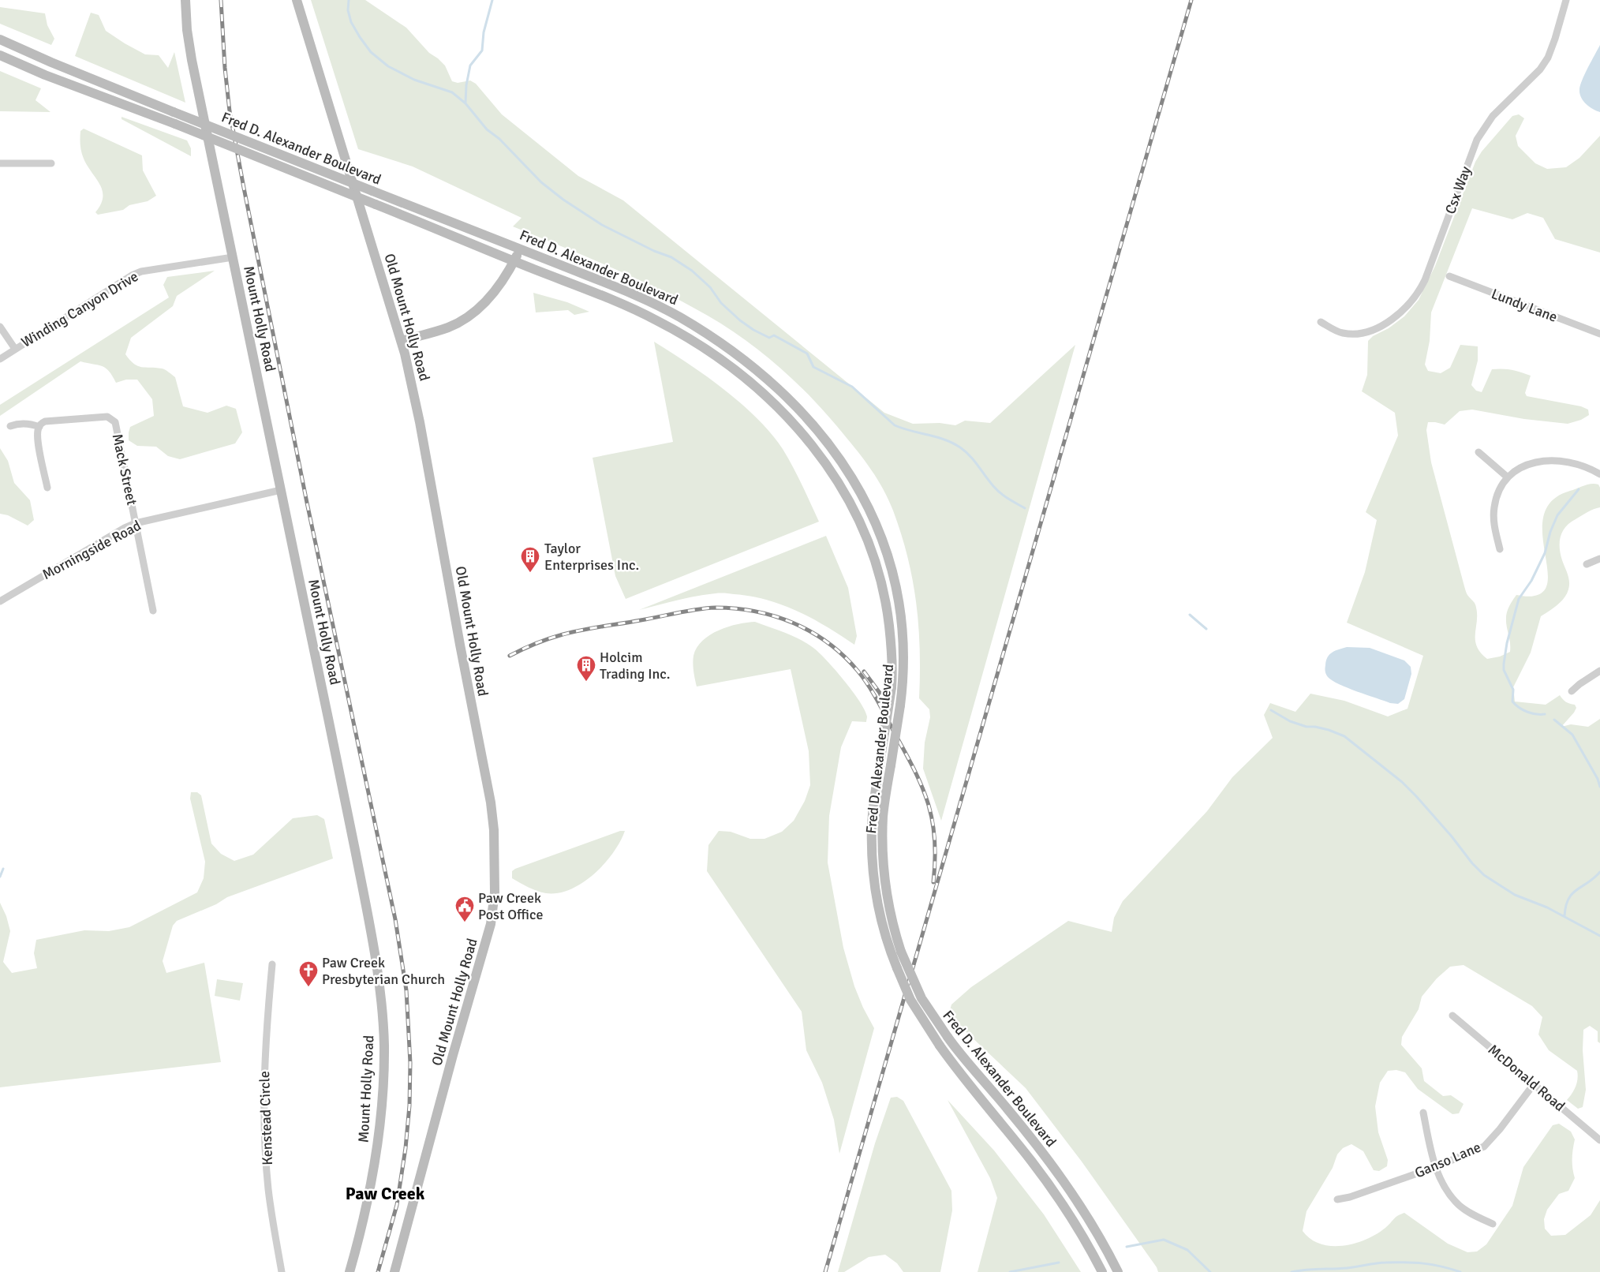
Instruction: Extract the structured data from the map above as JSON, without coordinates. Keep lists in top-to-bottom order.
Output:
{
  "streets": {
    "main road": ["Fred D. Alexander Boulevard", "Old Mount Holly Road", "Mount Holly Road"],
    "street": [
      "Csx Way",
      "Lundy Lane",
      "Winding Canyon Drive",
      "Mack Street",
      "Morningside Road",
      "McDonald Road",
      "Kenstead Circle",
      "Ganso Lane"
    ]
  },
  "crossings": [
    ["Winding Canyon Drive", "Mount Holly Road"],
    ["Mount Holly Road", "Morningside Road"],
    ["Mack Street", "Morningside Road"],
    ["McDonald Road", "Ganso Lane"]
  ],
  "districts": ["Paw Creek"],
  "places": {
    "building": ["Taylor Enterprises Inc.", "Holcim Trading Inc."],
    "public building": ["Paw Creek Post Office"],
    "church": ["Paw Creek Presbyterian Church"]
  }
}
